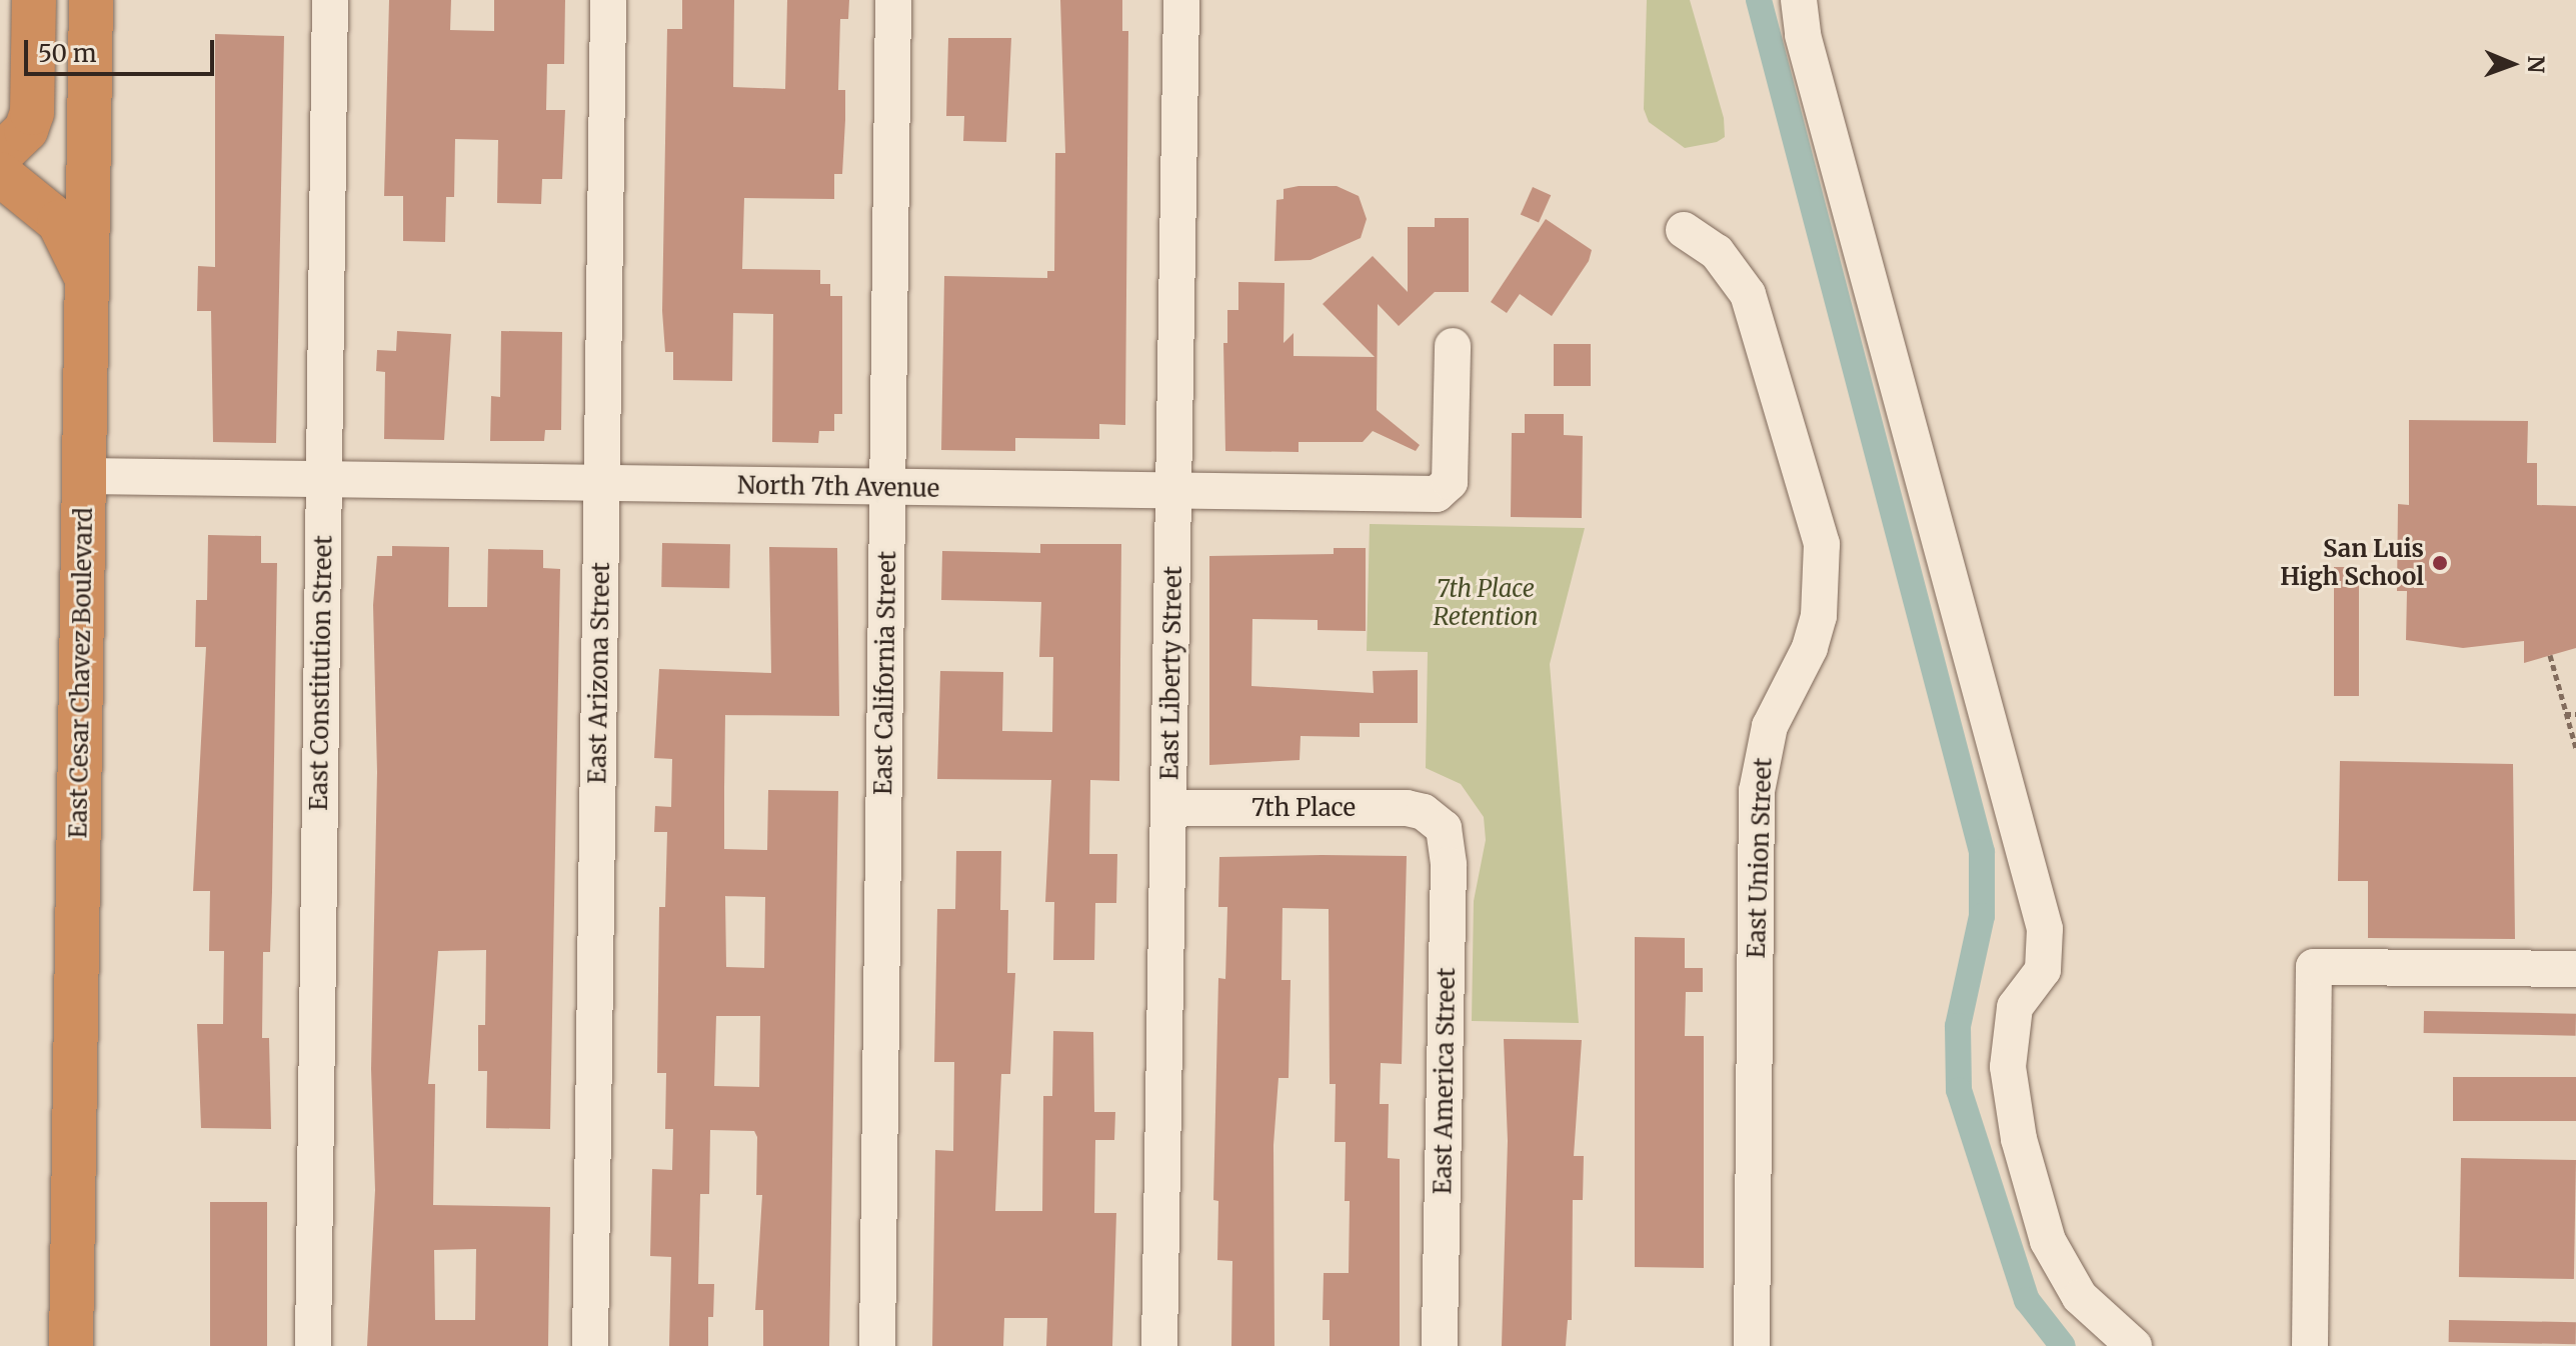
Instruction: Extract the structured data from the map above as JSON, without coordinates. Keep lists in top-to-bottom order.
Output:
{
  "streets": {
    "highway": ["East Cesar Chavez Boulevard"],
    "street": [
      "North 7th Avenue",
      "East Constitution Street",
      "East Arizona Street",
      "East California Street",
      "East Liberty Street",
      "7th Place",
      "East Union Street",
      "East America Street"
    ]
  },
  "crossings": [
    ["North 7th Avenue", "East Cesar Chavez Boulevard"],
    ["North 7th Avenue", "East Constitution Street"],
    ["North 7th Avenue", "East Arizona Street"],
    ["North 7th Avenue", "East California Street"],
    ["North 7th Avenue", "East Liberty Street"],
    ["East Liberty Street", "7th Place"],
    ["7th Place", "East America Street"]
  ],
  "parks": ["7th Place Retention"],
  "places": ["San Luis High School"],
  "scale_bar": "50 m",
  "north": "right"
}
